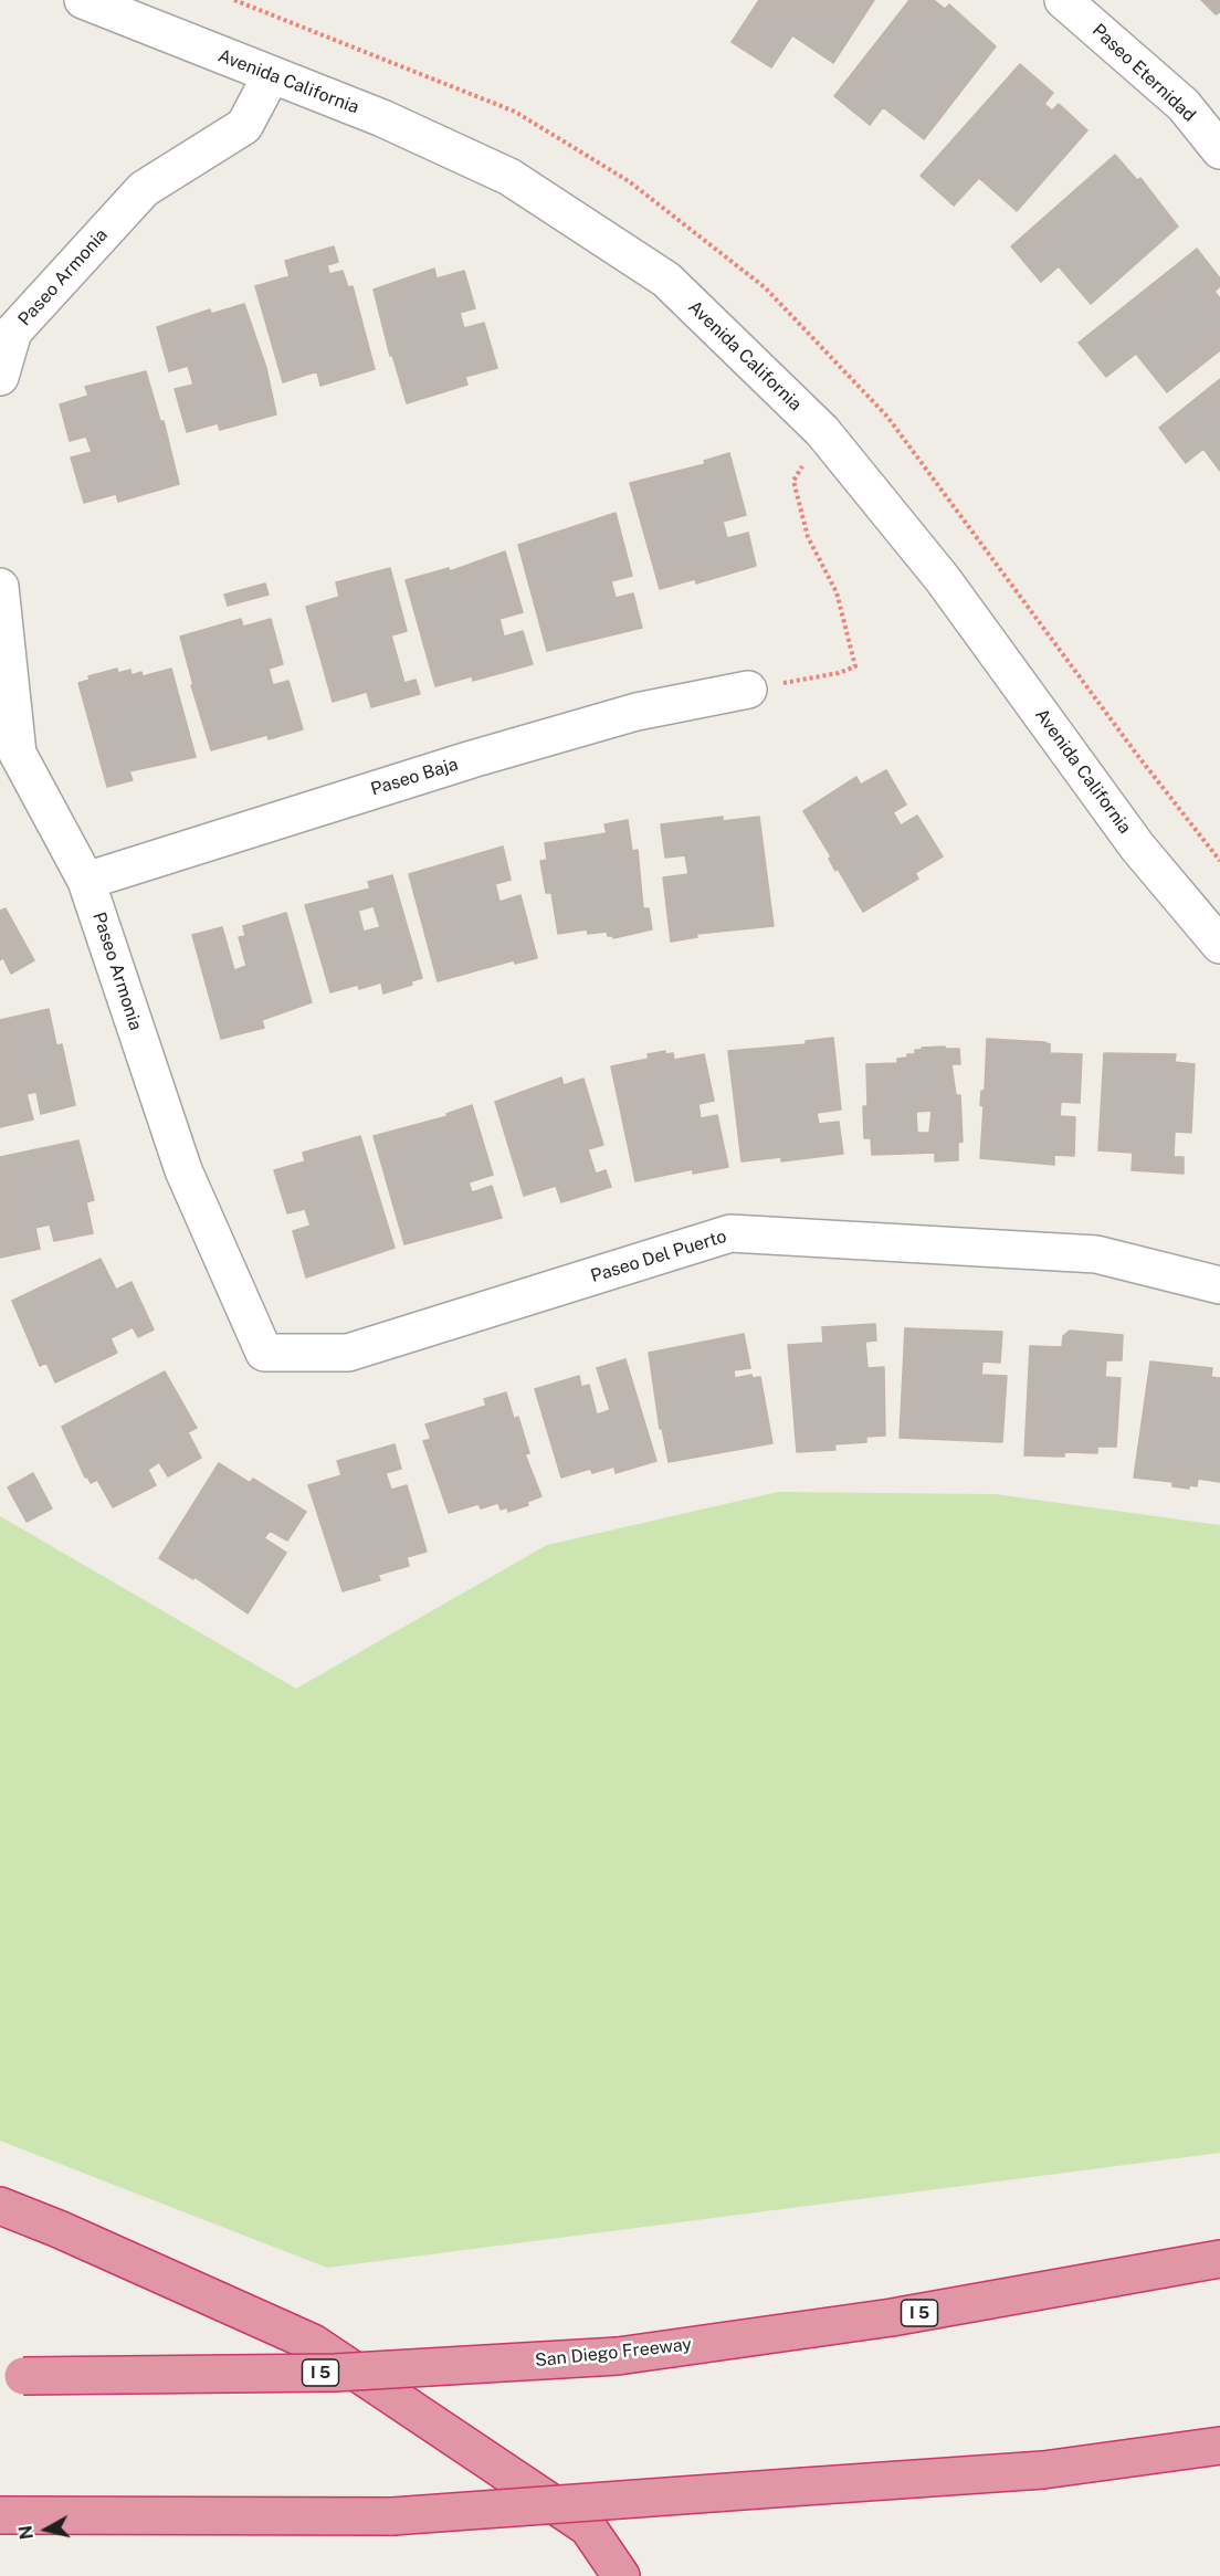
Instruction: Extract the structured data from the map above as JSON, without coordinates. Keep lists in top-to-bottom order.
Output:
{
  "streets": {
    "highway": ["I 5", "San Diego Freeway"],
    "street": [
      "Paseo Eternidad",
      "Avenida California",
      "Paseo Armonia",
      "Paseo Baja",
      "Paseo Del Puerto"
    ]
  },
  "crossings": [
    ["Avenida California", "Paseo Armonia"],
    ["Paseo Armonia", "Paseo Baja"],
    ["Paseo Armonia", "Paseo Del Puerto"]
  ],
  "north": "left"
}
